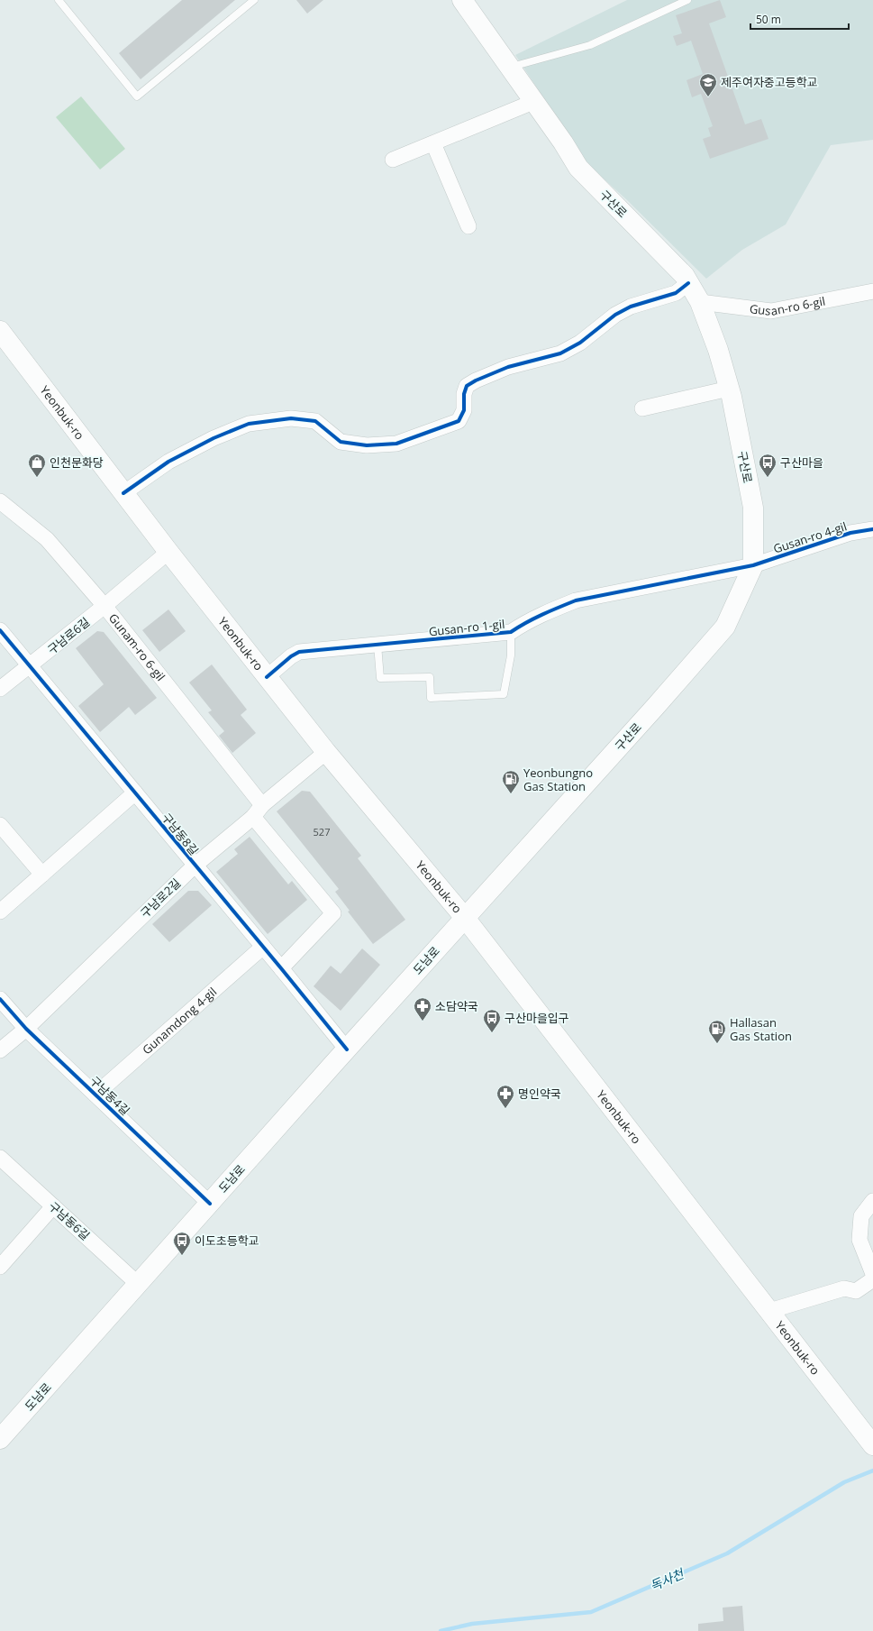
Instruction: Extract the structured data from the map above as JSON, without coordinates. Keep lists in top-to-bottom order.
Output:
{
  "streets": {
    "main road": ["구산로", "Yeonbuk-ro", "도남로"],
    "street": [
      "Gusan-ro 6-gil",
      "Gusan-ro 4-gil",
      "Gusan-ro 1-gil",
      "구남로6길",
      "Gunam-ro 6-gil",
      "구남동8길",
      "구남로2길",
      "Gunamdong 4-gil",
      "구남동4길",
      "구남동6길"
    ]
  },
  "crossings": [
    ["구산로", "Gusan-ro 6-gil"],
    ["구산로", "Yeonbuk-ro"],
    ["구산로", "Gusan-ro 4-gil"],
    ["구산로", "Gusan-ro 1-gil"],
    ["구산로", "도남로"],
    ["Yeonbuk-ro", "Gusan-ro 1-gil"],
    ["Yeonbuk-ro", "구남로6길"],
    ["Yeonbuk-ro", "구남로2길"],
    ["Yeonbuk-ro", "도남로"],
    ["Gusan-ro 4-gil", "Gusan-ro 1-gil"],
    ["구남로6길", "Gunam-ro 6-gil"],
    ["구남로6길", "구남동8길"],
    ["Gunam-ro 6-gil", "구남동8길"],
    ["Gunam-ro 6-gil", "구남로2길"],
    ["구남동8길", "구남로2길"],
    ["구남동8길", "도남로"],
    ["구남동8길", "Gunamdong 4-gil"],
    ["구남로2길", "구남동4길"],
    ["도남로", "구남동4길"],
    ["도남로", "구남동6길"],
    ["Gunamdong 4-gil", "구남동4길"]
  ],
  "water": ["독사천"],
  "places": {
    "school or university": ["제주여자중고등학교"],
    "shop": ["인천문화당"],
    "bus stop": ["구산마을", "구산마을입구", "이도초등학교"],
    "fuel station": ["Yeonbungno Gas Station", "Hallasan Gas Station"],
    "pharmacy": ["소담약국", "명인약국"]
  },
  "house_numbers": ["527"],
  "scale_bar": "50 m"
}
